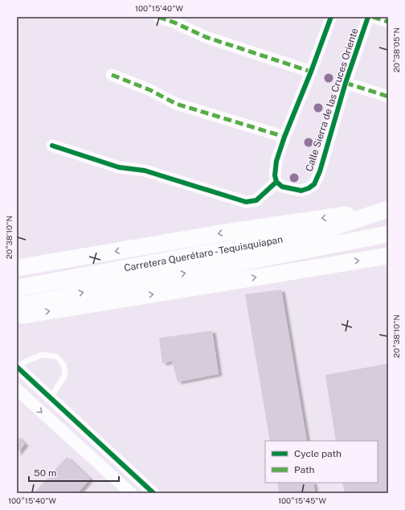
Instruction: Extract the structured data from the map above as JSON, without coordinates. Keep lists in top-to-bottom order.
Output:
{
  "streets": {
    "main road": ["Carretera Querétaro - Tequisquiapan"],
    "street": ["Calle Sierra de las Cruces Oriente"]
  },
  "legend": ["Cycle path", "Path"],
  "scale_bar": "50 m",
  "coordinates": [
    "100°15'40\"W",
    "20°38'05\"N",
    "20°38'10\"N",
    "100°15'45\"W"
  ]
}
